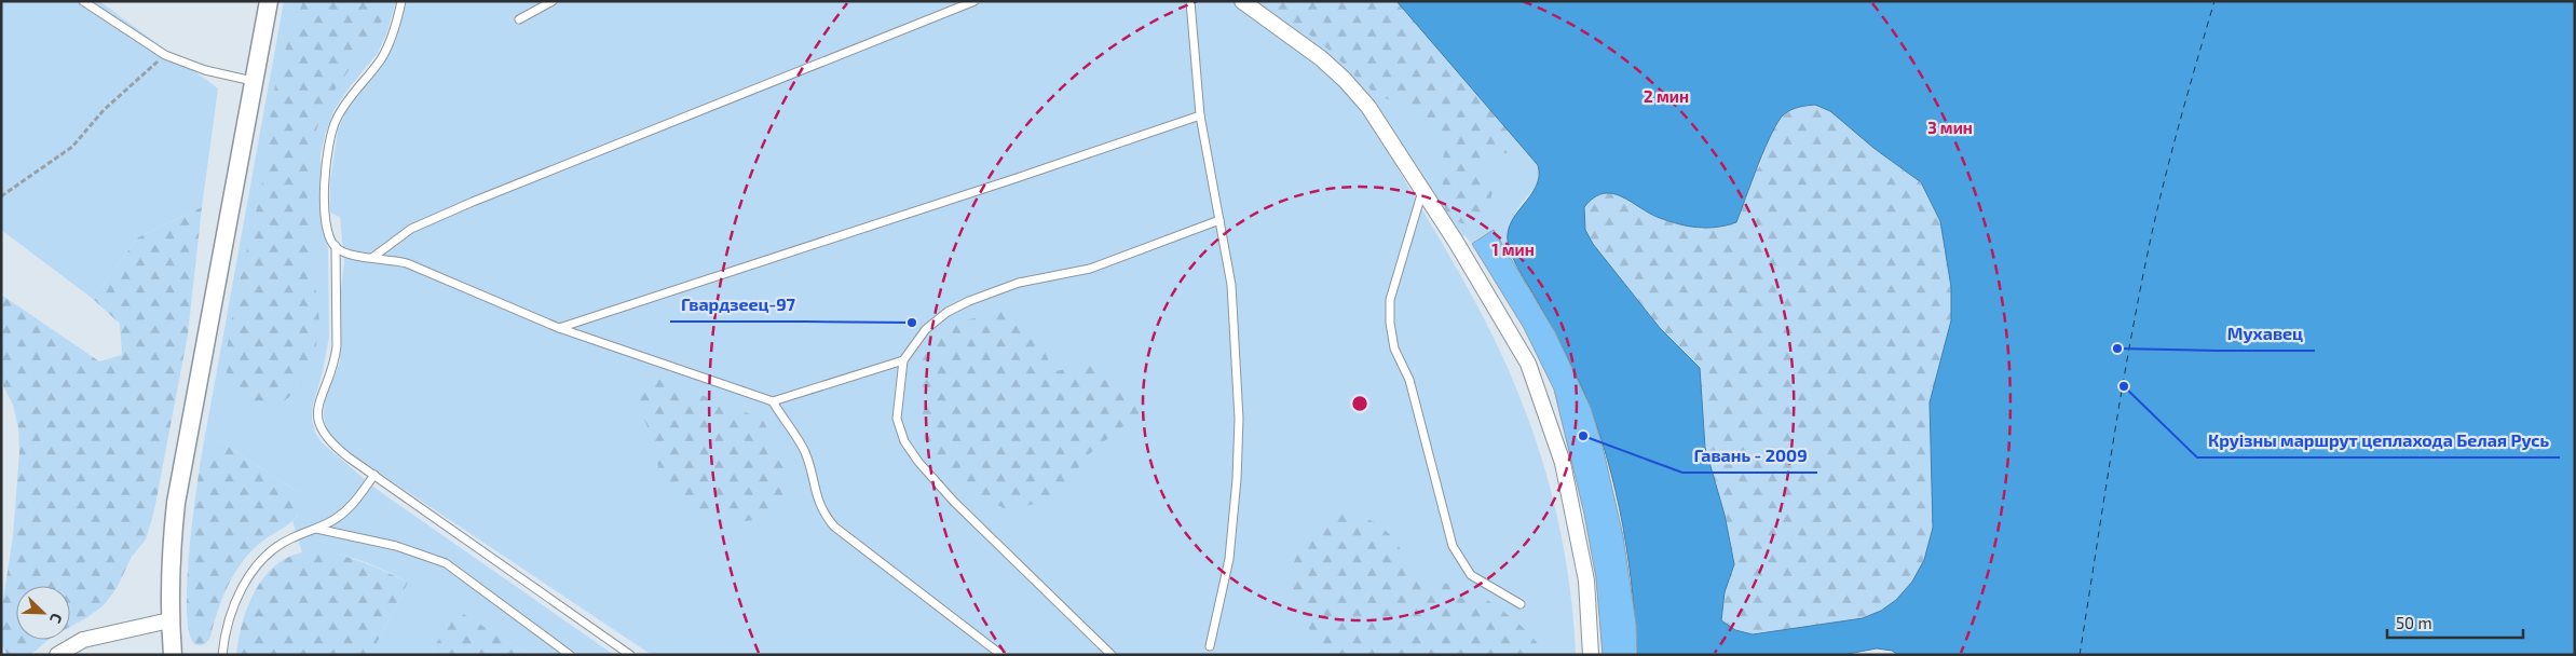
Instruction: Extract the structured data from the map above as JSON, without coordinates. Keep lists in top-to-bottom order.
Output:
{
  "places": [
    "Гвардзеец-97",
    "Мухавец",
    "Круізны маршрут цеплахода Белая Русь",
    "Гавань - 2009"
  ],
  "scale_bar": "50 m",
  "north": "bottom right",
  "rings": ["2 мин", "3 мин", "1 мин"]
}
